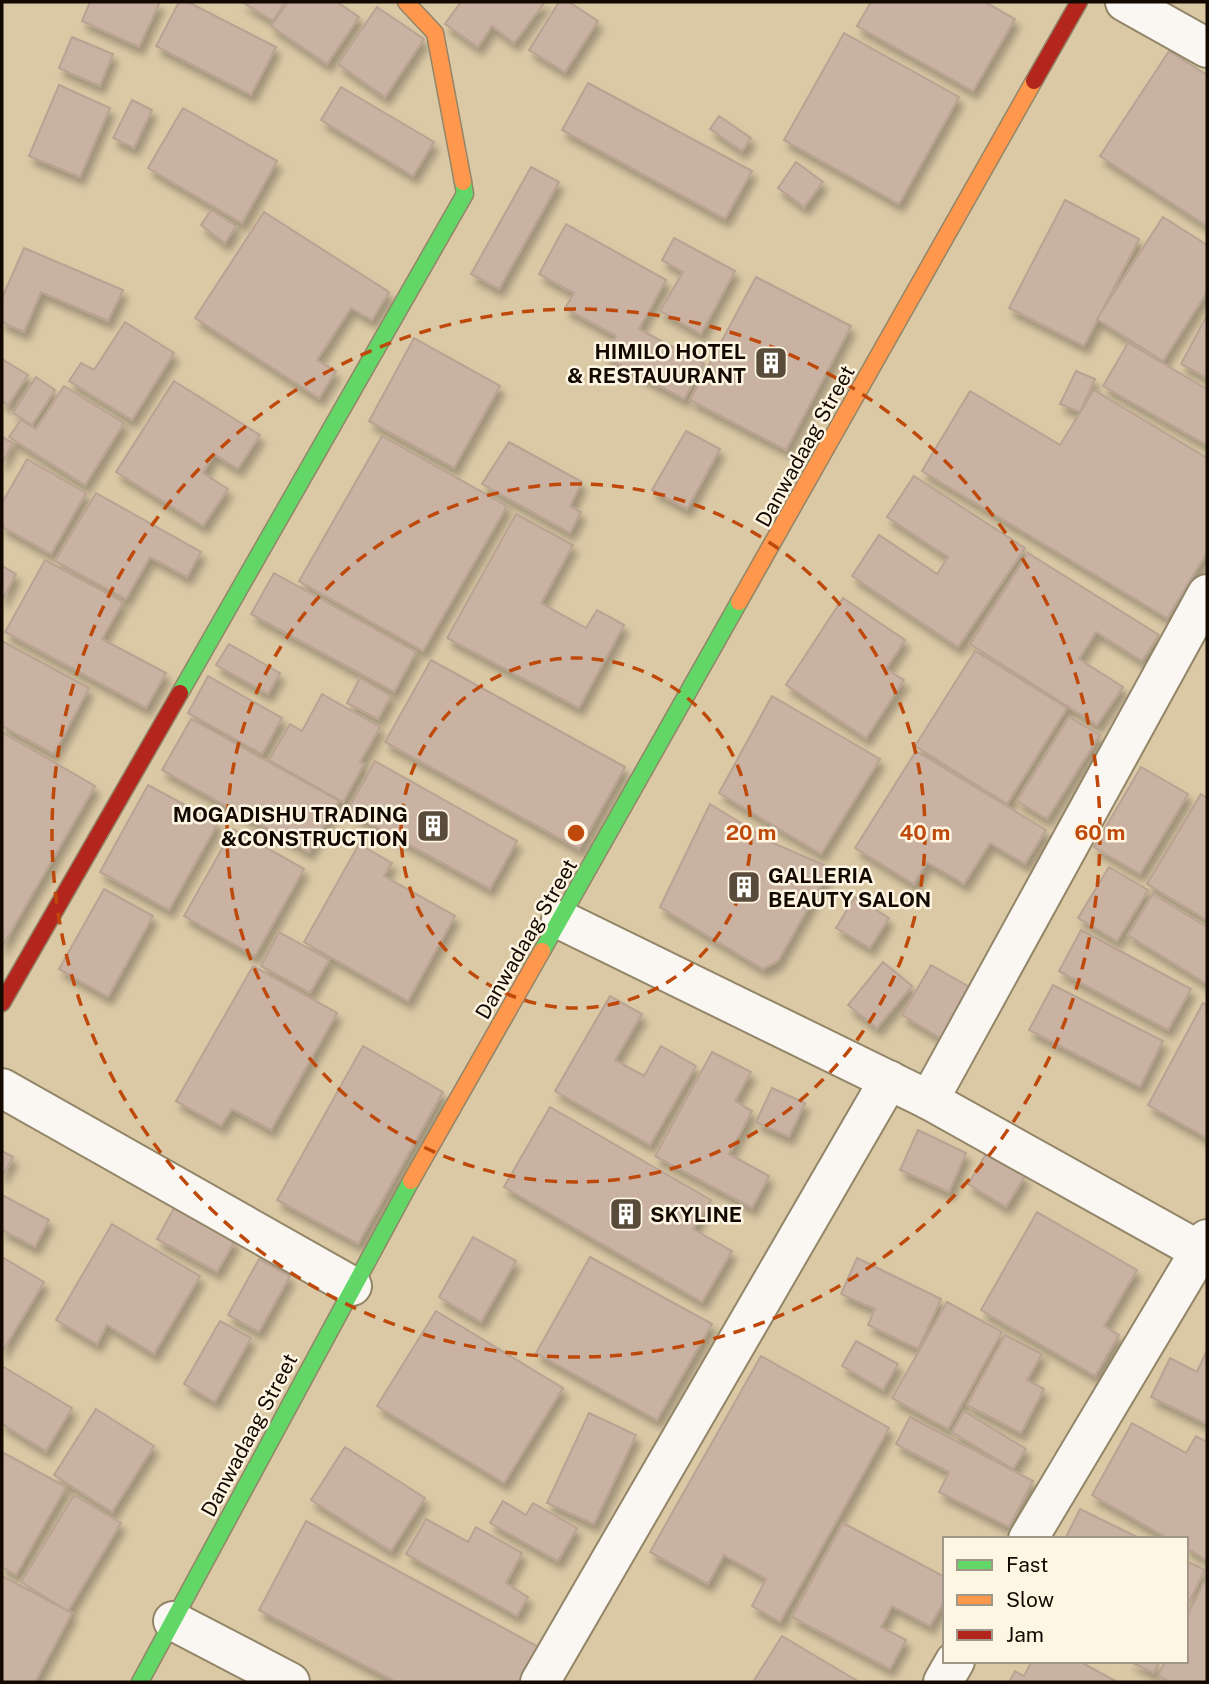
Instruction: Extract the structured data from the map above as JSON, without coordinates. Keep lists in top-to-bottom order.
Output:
{
  "streets": {
    "street": ["Danwadaag Street"]
  },
  "places": {
    "building": [
      "HIMILO HOTEL & RESTAUURANT",
      "MOGADISHU TRADING &CONSTRUCTION",
      "GALLERIA BEAUTY SALON",
      "SKYLINE"
    ]
  },
  "legend": ["Fast", "Slow", "Jam"],
  "rings": ["20 m", "40 m", "60 m"]
}
